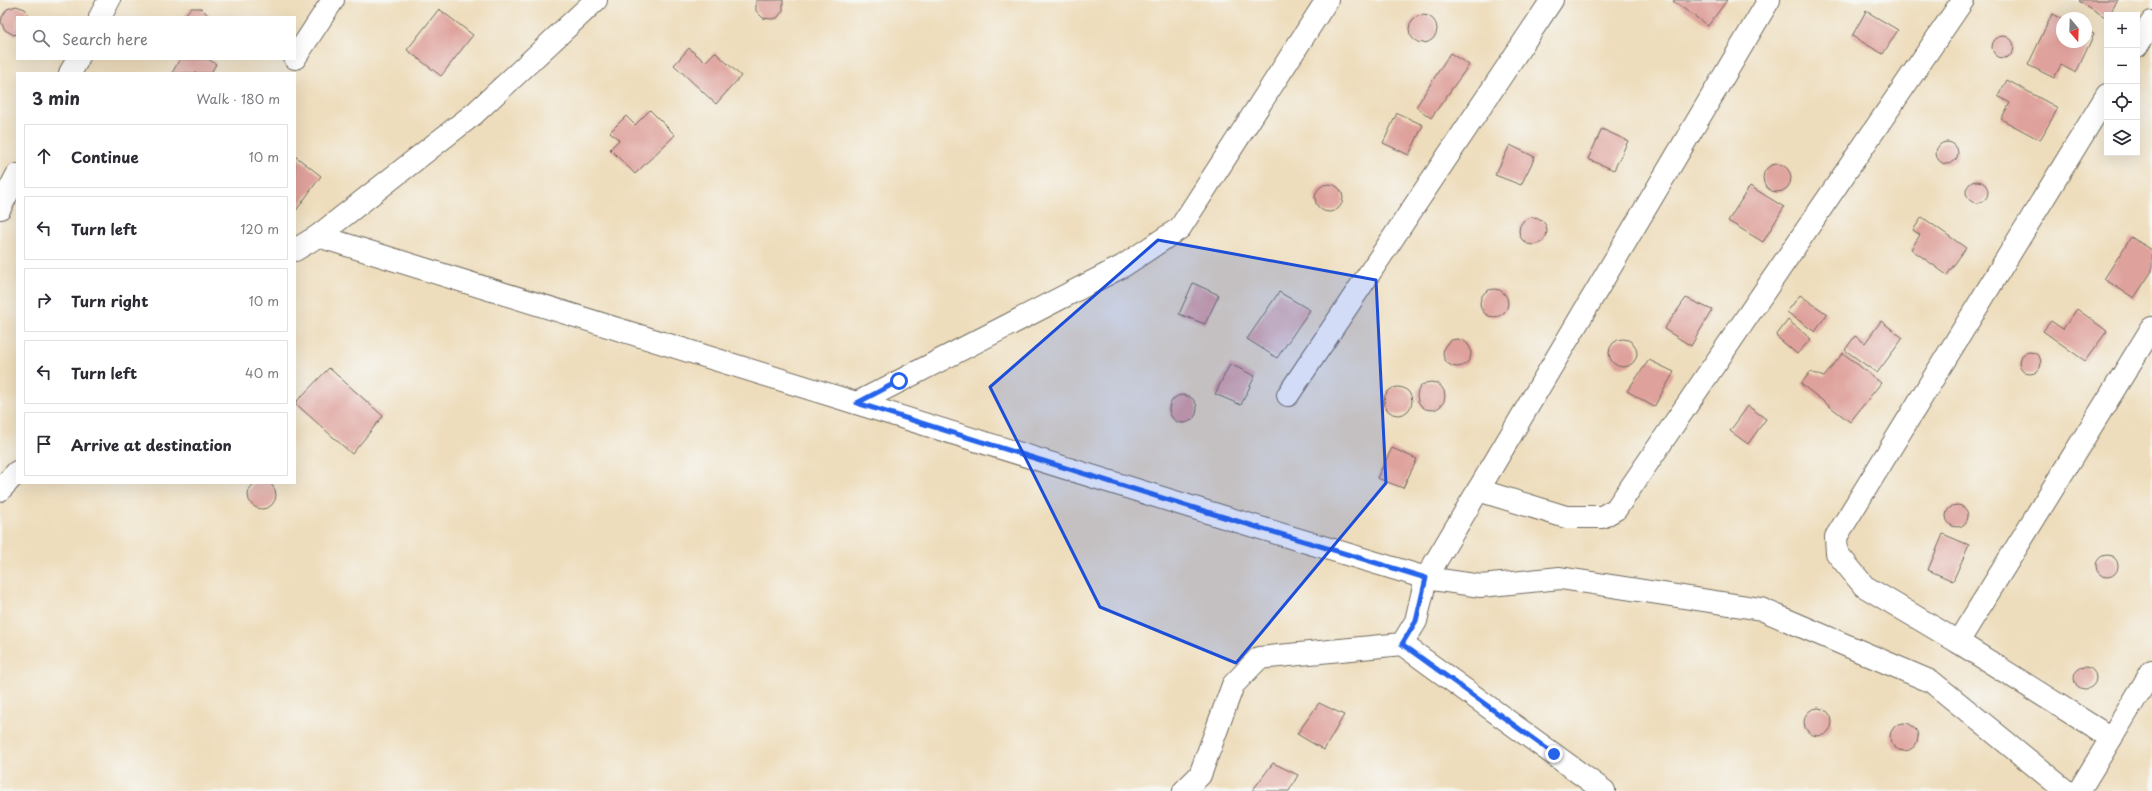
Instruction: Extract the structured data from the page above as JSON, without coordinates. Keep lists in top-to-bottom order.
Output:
{
  "north": "bottom",
  "page": {
    "map_buttons": ["+", "−"],
    "search": "Search here",
    "heading": ["3 min", "Walk · 180 m"],
    "list": [
      ["Continue", "10 m"],
      ["Turn left", "120 m"],
      ["Turn right", "10 m"],
      ["Turn left", "40 m"],
      "Arrive at destination"
    ]
  }
}
